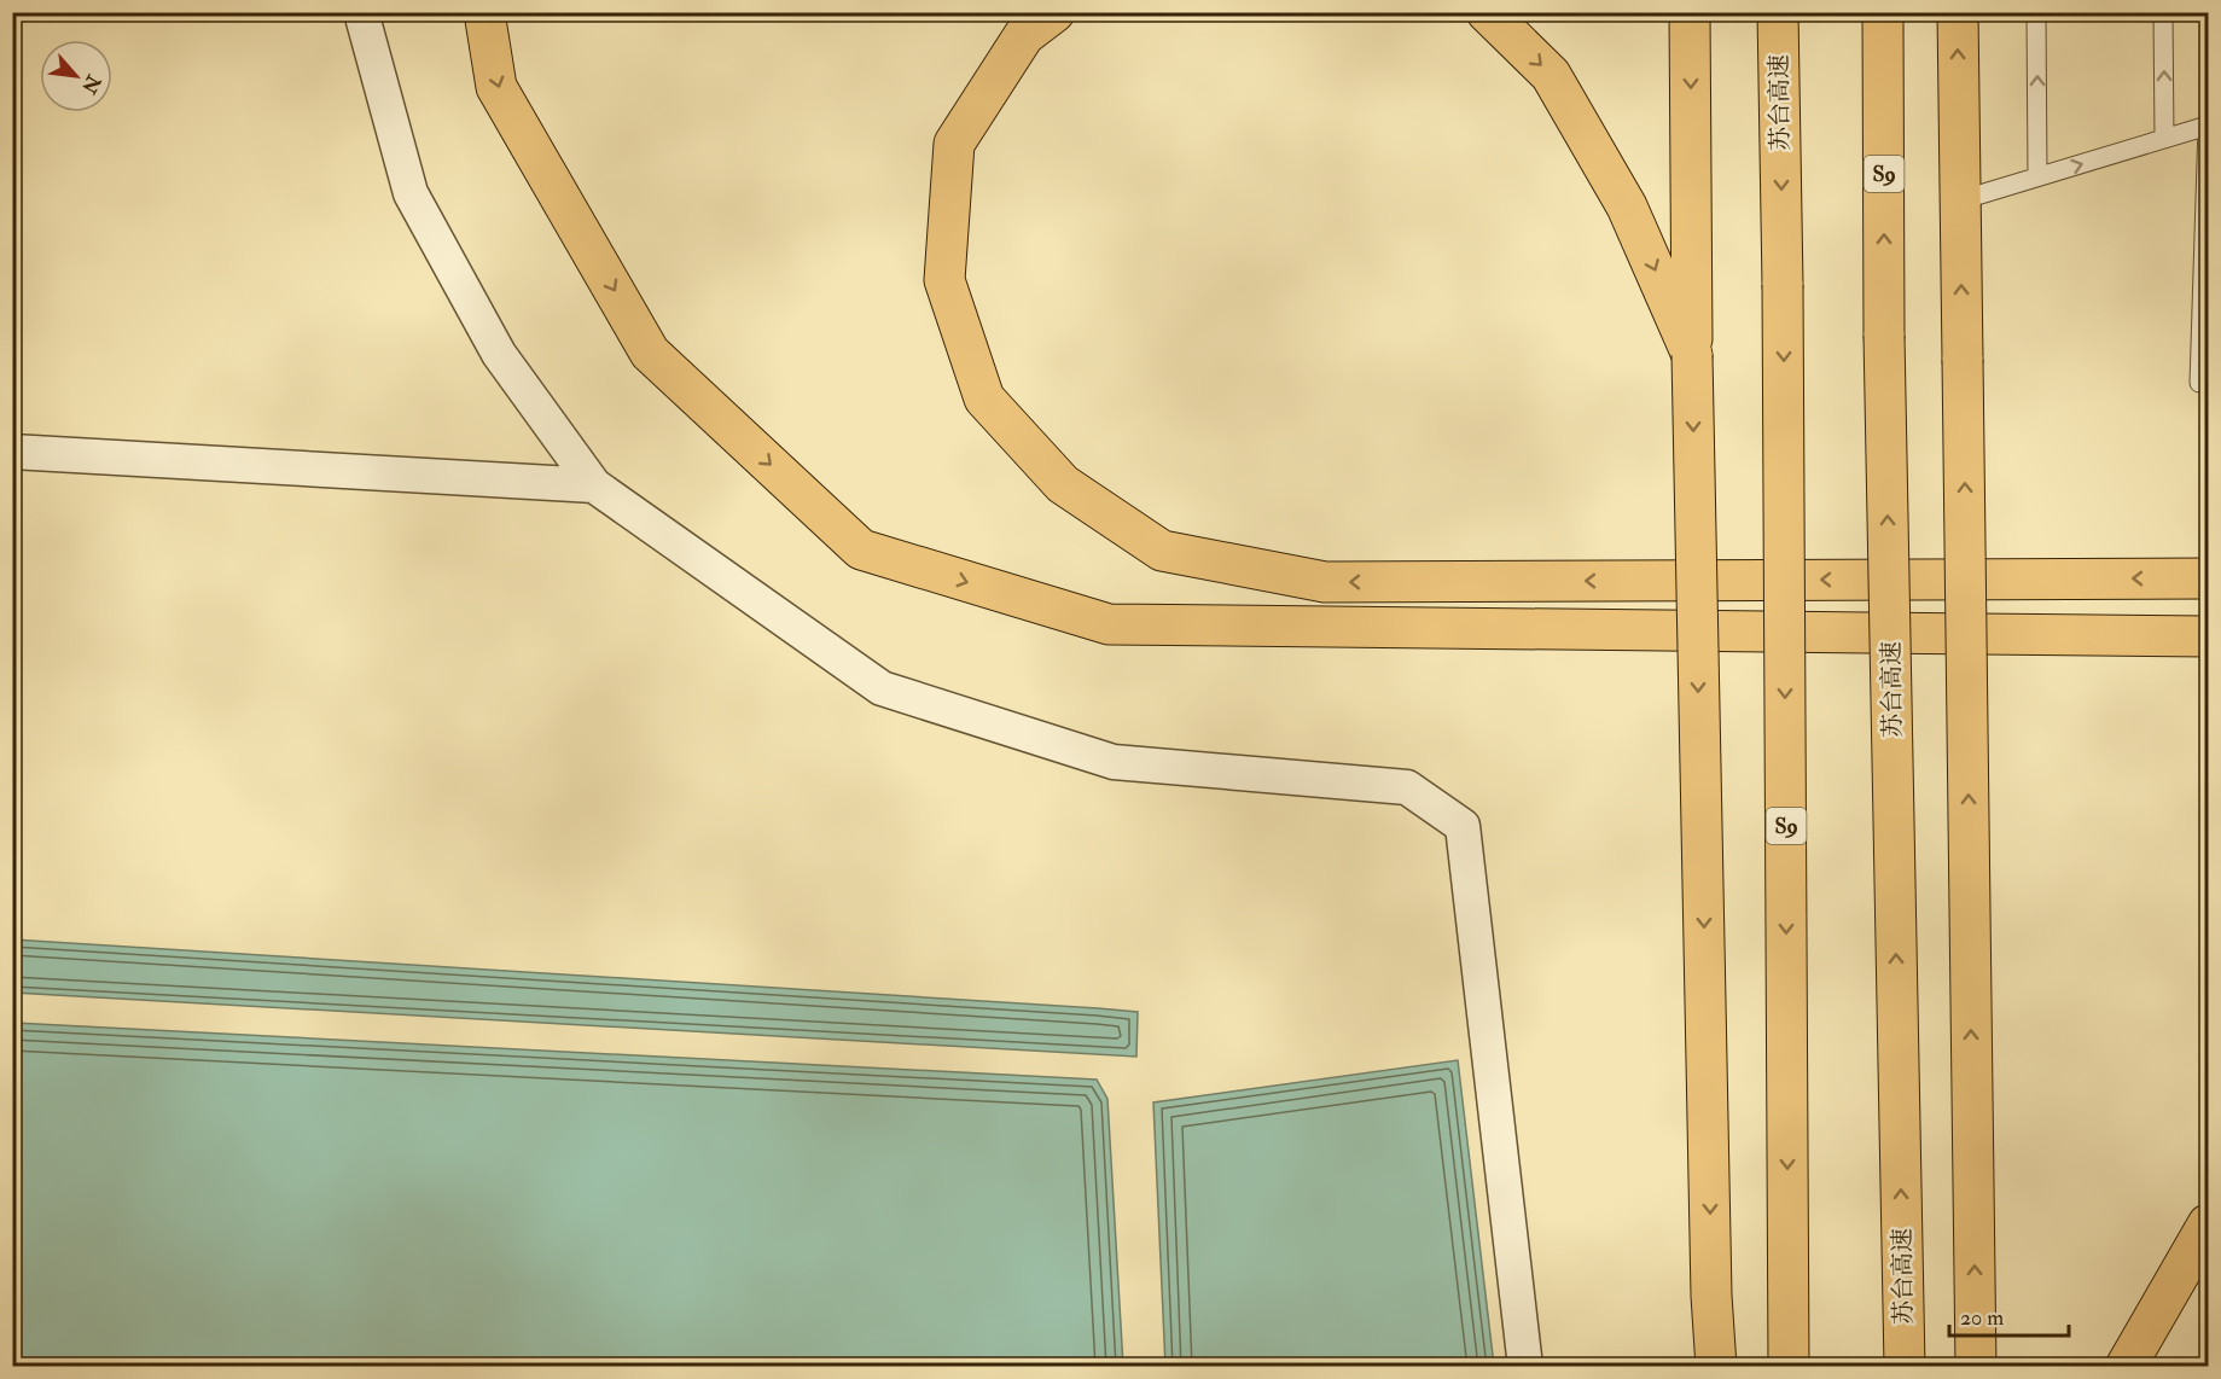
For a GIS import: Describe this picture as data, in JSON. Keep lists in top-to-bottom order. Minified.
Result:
{"streets":{"highway":["苏台高速","S9"]},"scale_bar":"20 m","north":"bottom right"}
